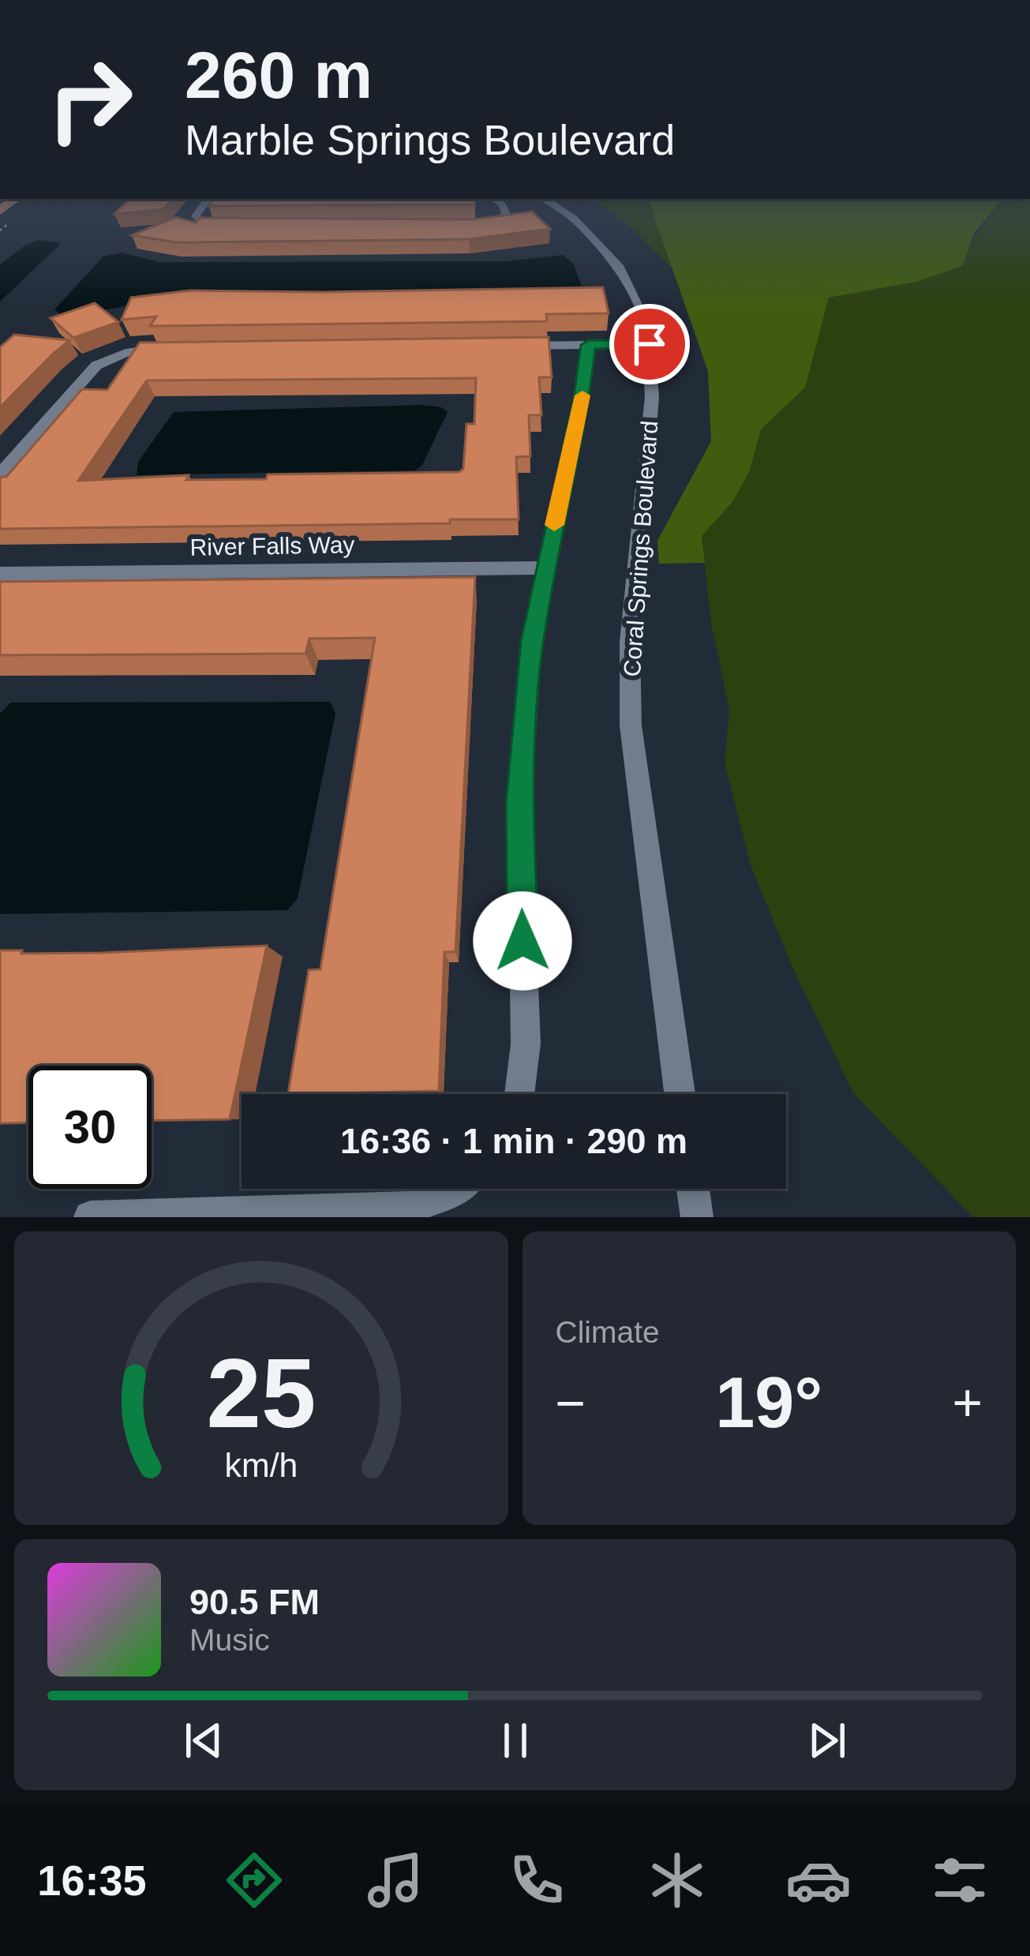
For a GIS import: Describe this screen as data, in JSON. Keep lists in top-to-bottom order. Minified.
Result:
{"streets":{"street":["River Falls Way","Coral Springs Boulevard"]},"page":{"turn":["260 m","Marble Springs Boulevard"],"limit":"30","trip":"16:36 · 1 min · 290 m","tile":"Climate","heat":["−","19°","+"],"song":["90.5 FM","Music"],"tabs":"16:35","gauge":["25","km/h"]}}
